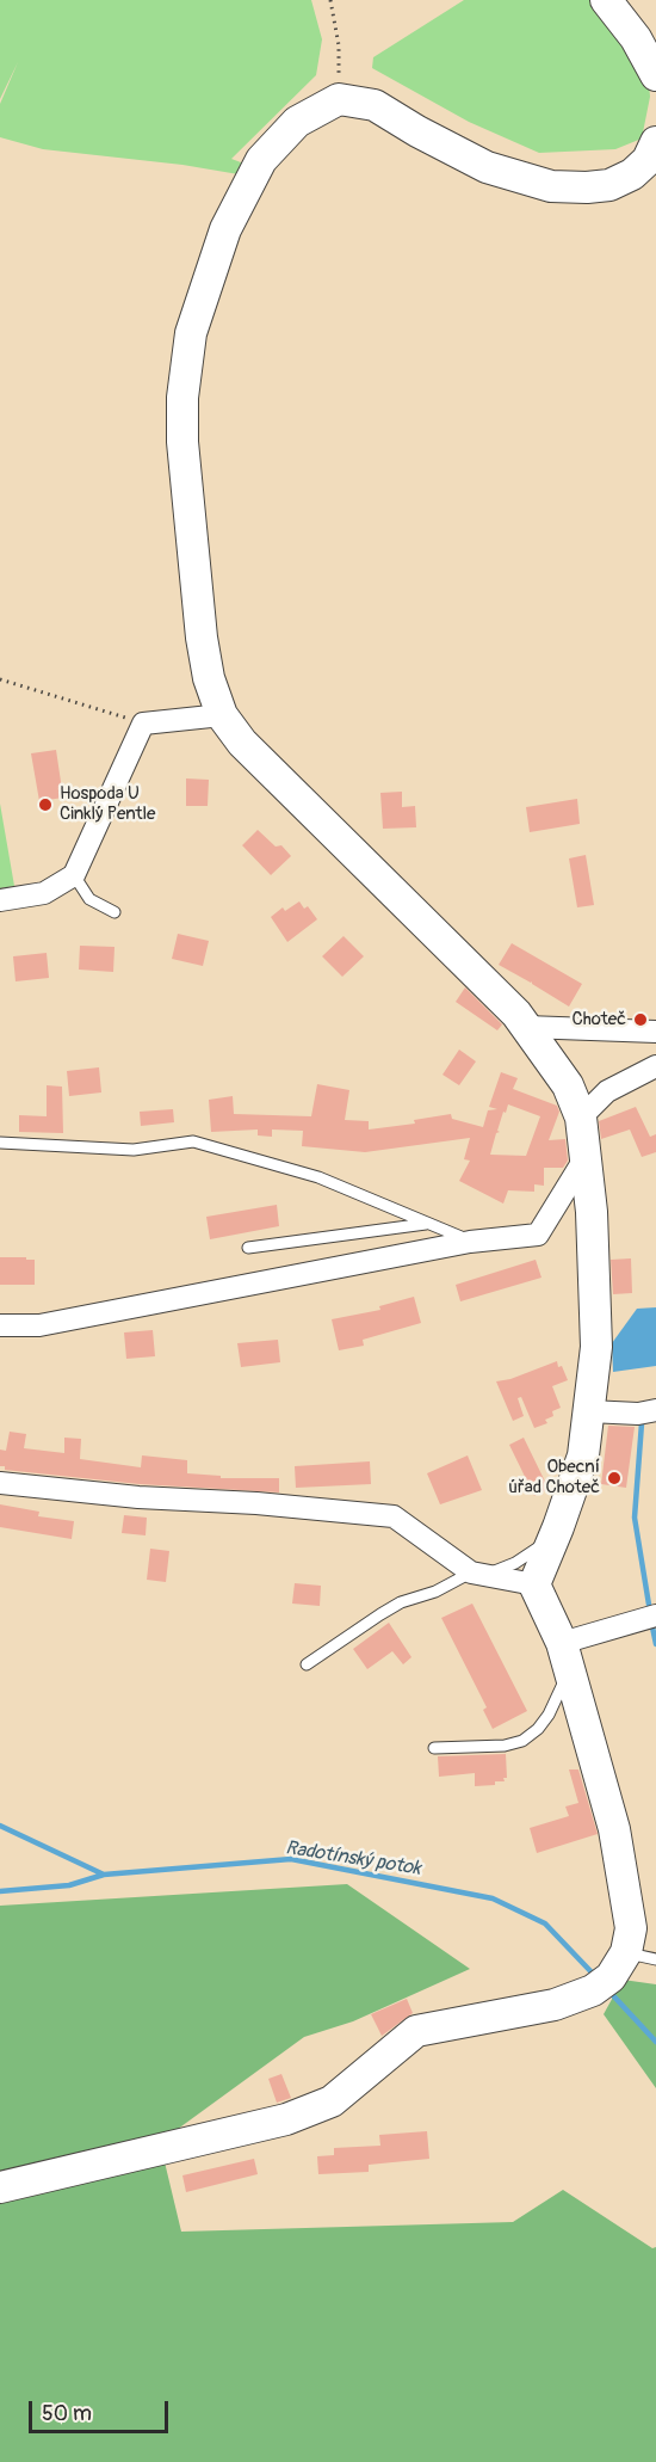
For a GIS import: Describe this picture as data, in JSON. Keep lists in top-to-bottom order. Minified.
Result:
{"water":["Radotínský potok"],"places":["Hospoda U Cinklý Pentle","Choteč","Obecní úřad Choteč"],"scale_bar":"50 m"}
